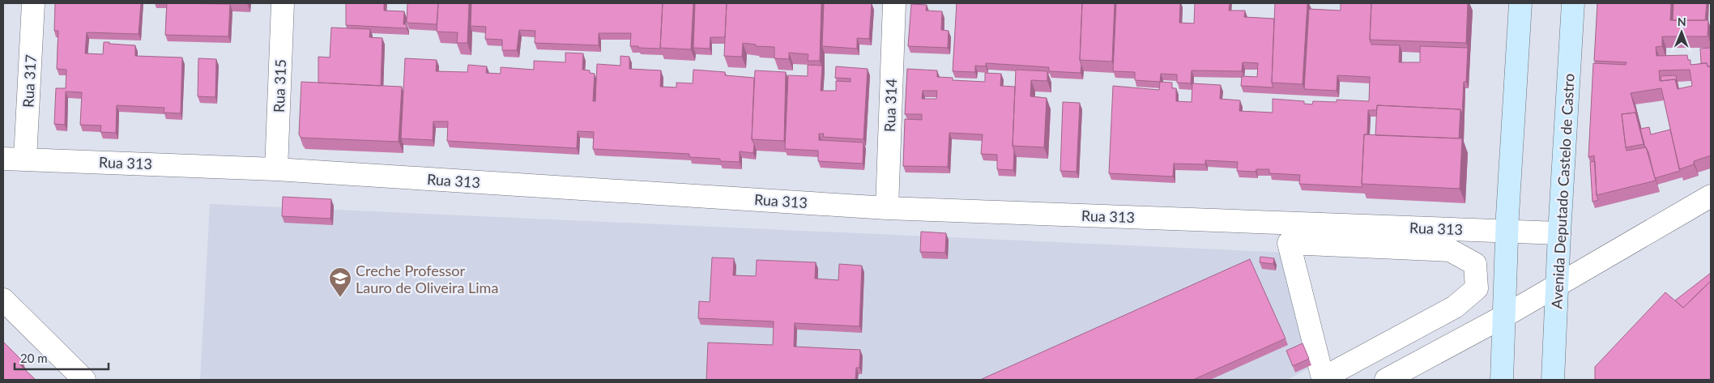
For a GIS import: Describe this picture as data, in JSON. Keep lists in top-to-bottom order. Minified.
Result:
{"streets":{"main road":["Avenida Deputado Castelo de Castro"],"street":["Rua 317","Rua 315","Rua 314","Rua 313"]},"crossings":[["Rua 317","Rua 313"],["Rua 315","Rua 313"],["Rua 314","Rua 313"],["Rua 313","Avenida Deputado Castelo de Castro"]],"places":{"school or university":["Creche Professor Lauro de Oliveira Lima"]},"scale_bar":"20 m","north":"top"}
